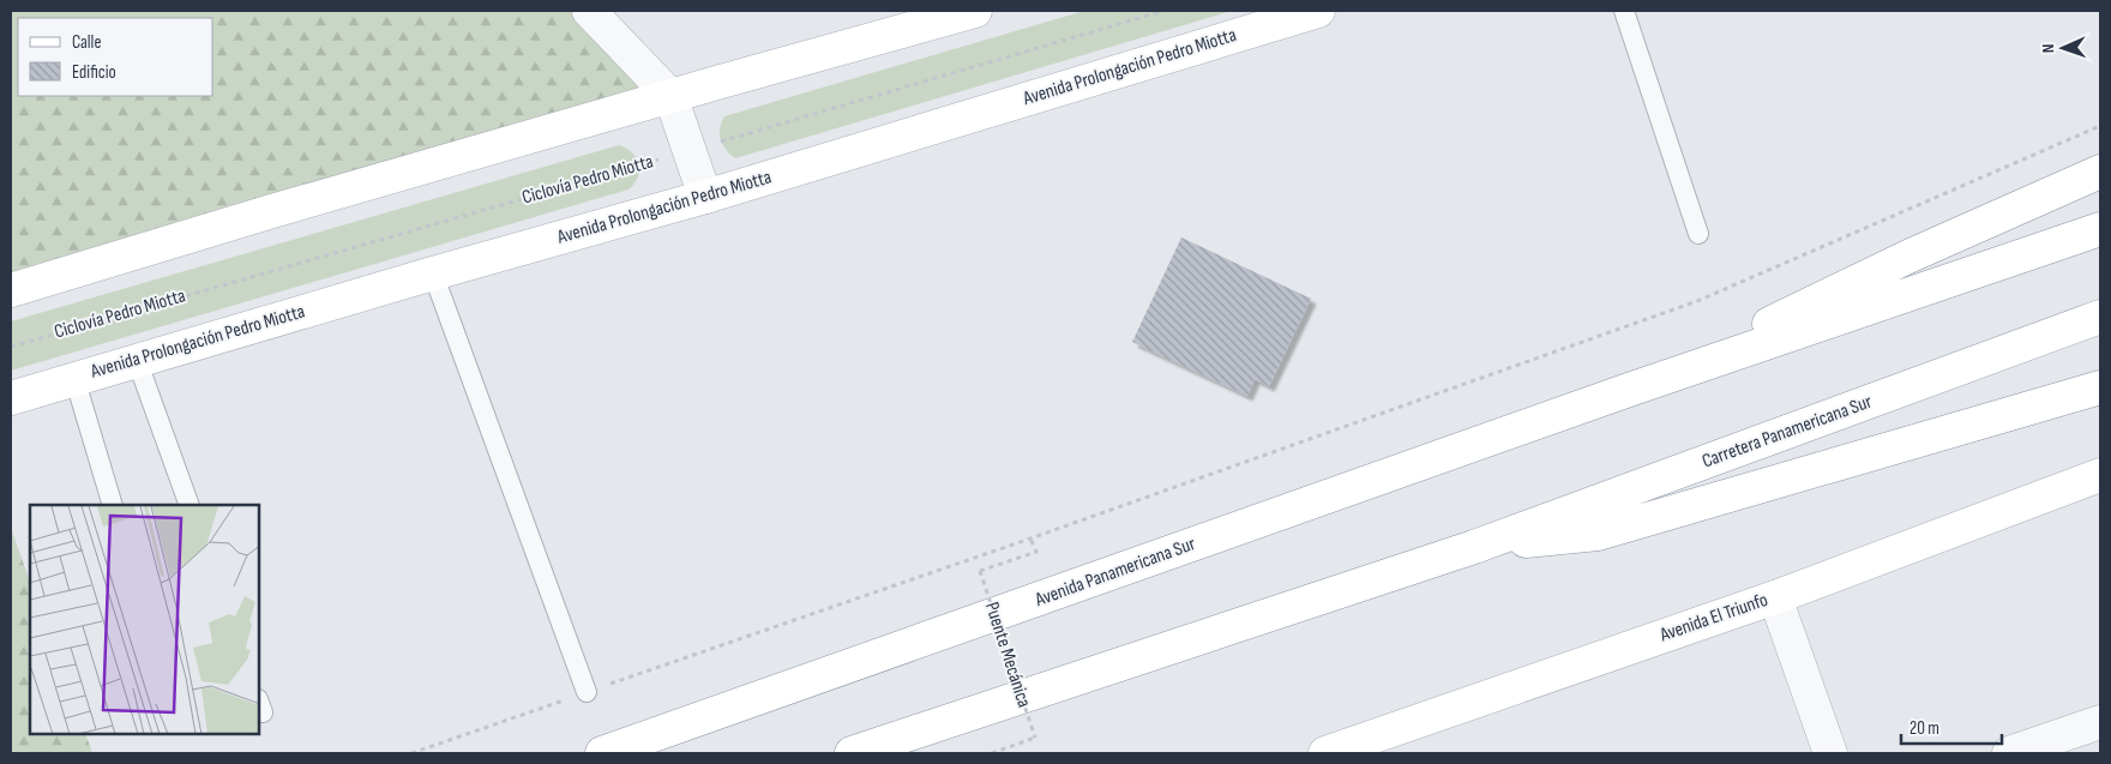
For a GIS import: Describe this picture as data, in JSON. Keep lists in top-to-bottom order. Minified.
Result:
{"streets":{"main road":["Avenida Prolongación Pedro Miotta","Carretera Panamericana Sur","Avenida Panamericana Sur","Avenida El Triunfo"],"path":["Ciclovía Pedro Miotta","Puente Mecánica"]},"legend":["Calle","Edificio"],"scale_bar":"20 m","north":"left"}
